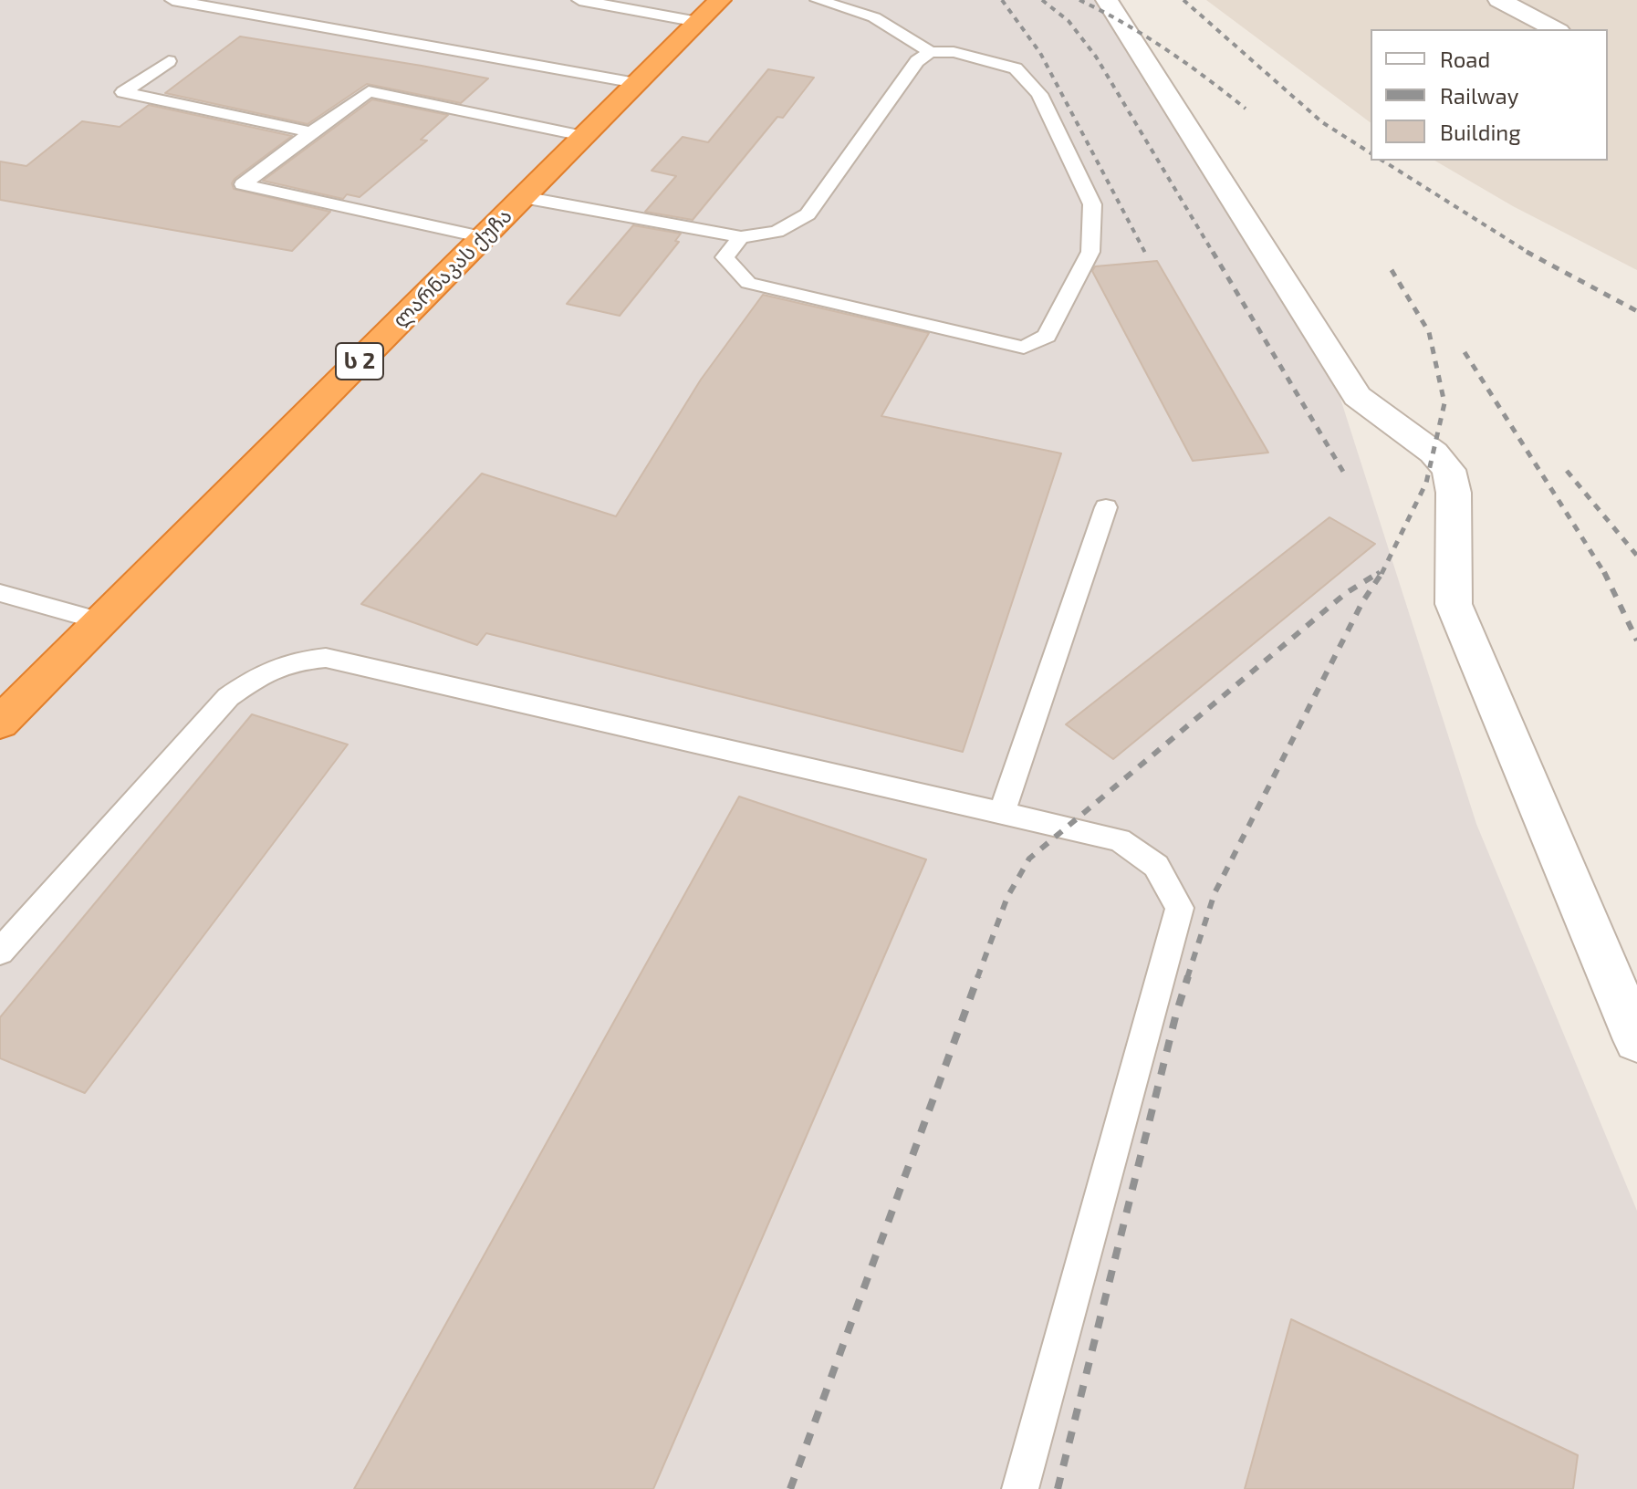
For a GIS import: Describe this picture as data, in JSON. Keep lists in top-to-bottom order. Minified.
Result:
{"streets":{"highway":["ლარნაკას ქუჩა","ს 2"]},"legend":["Road","Railway","Building"]}
